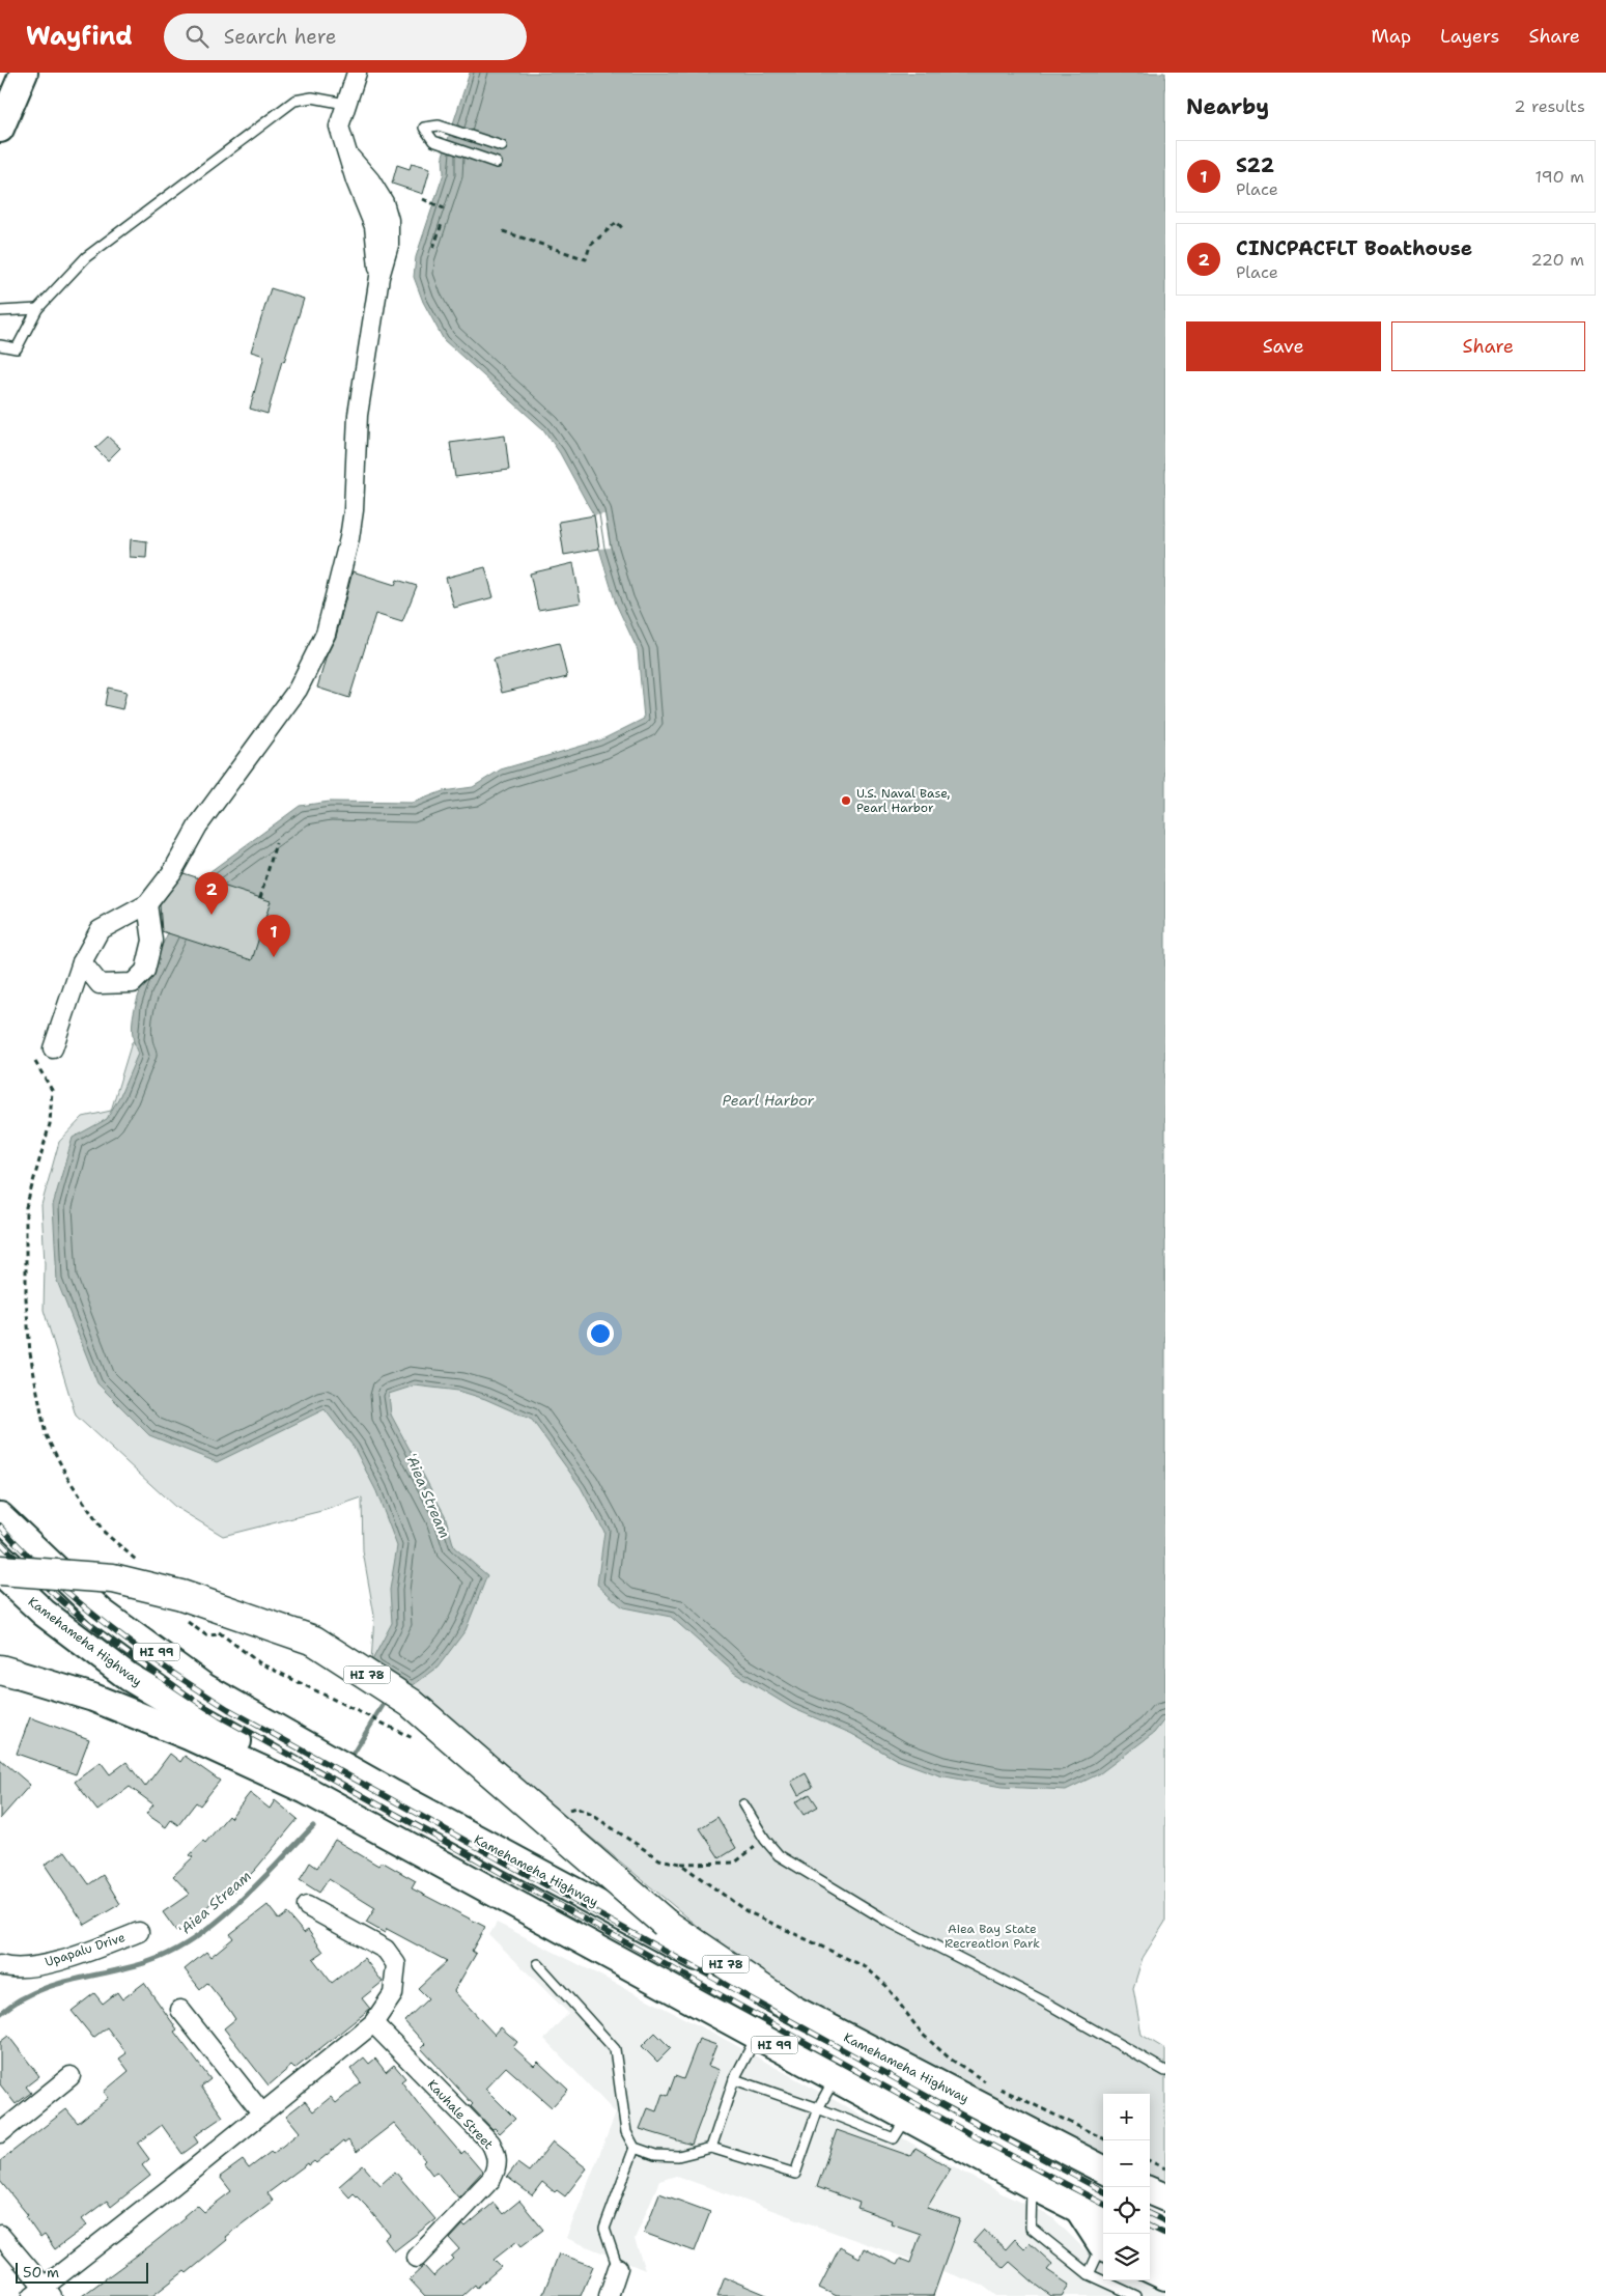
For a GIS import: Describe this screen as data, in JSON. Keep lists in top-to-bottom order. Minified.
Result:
{"streets":{"highway":["HI 78"],"main road":["Kamehameha Highway","HI 99"],"street":["Upapalu Drive","Kauhale Street"]},"crossings":[["Kamehameha Highway","HI 78"]],"water":["Pearl Harbor","ʻAiea Stream"],"parks":["Aiea Bay State Recreation Park"],"places":["U.S. Naval Base, Pearl Harbor"],"scale_bar":"50 m","page":{"header":"Wayfind","search":"Search here","nav":["Map","Layers","Share"],"heading":["Nearby","2 results"],"list":[{"mark":"1","name":"S22","note":"Place","value":"190 m"},{"mark":"2","name":"CINCPACFLT Boathouse","note":"Place","value":"220 m"}],"buttons":["Save","Share"],"pins":["2","1"],"map_buttons":["+","−"],"scale":"50 m"}}
